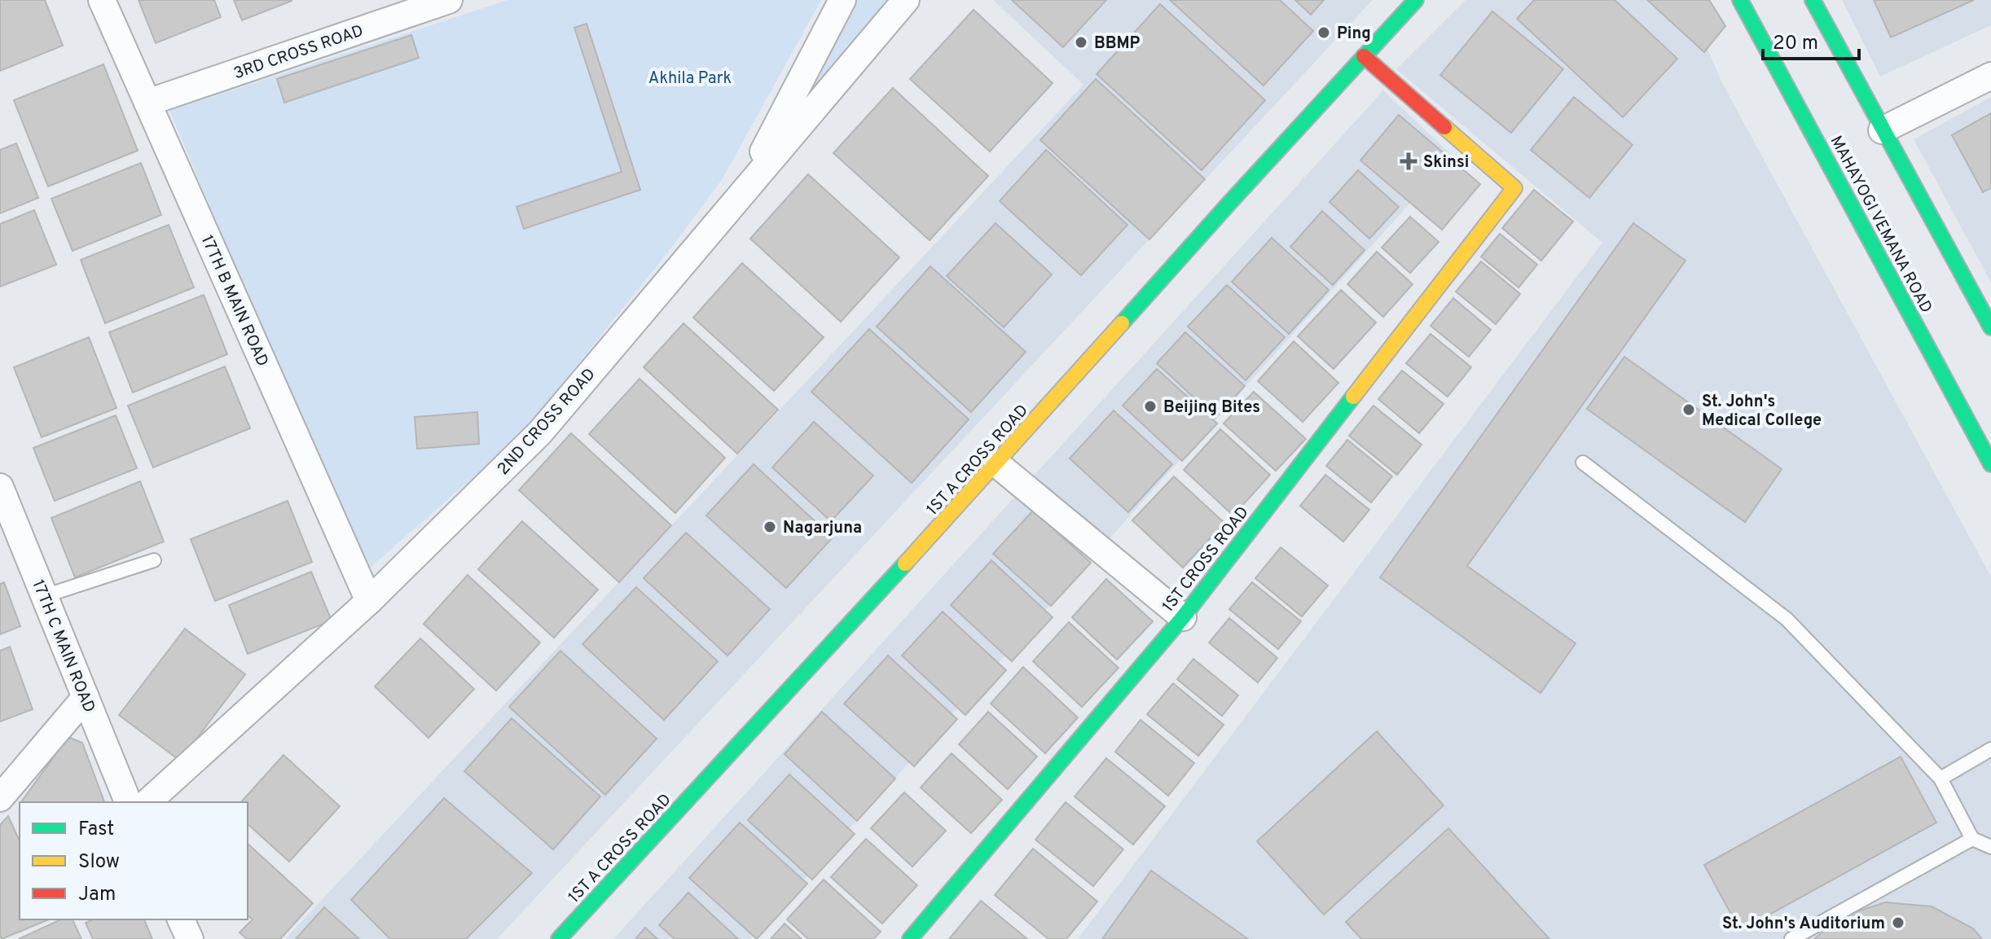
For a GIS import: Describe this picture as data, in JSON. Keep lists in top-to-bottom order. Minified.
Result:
{"streets":{"street":["3RD CROSS ROAD","MAHAYOGI VEMANA ROAD","17TH B MAIN ROAD","2ND CROSS ROAD","1ST A CROSS ROAD","1ST CROSS ROAD","17TH C MAIN ROAD"]},"crossings":[["3RD CROSS ROAD","17TH B MAIN ROAD"],["17TH B MAIN ROAD","2ND CROSS ROAD"],["1ST A CROSS ROAD","1ST CROSS ROAD"]],"parks":["Akhila Park"],"places":{"other":["Ping","BBMP","Beijing Bites","St. John's Medical College","Nagarjuna","St. John's Auditorium"],"health":["Skinsi"]},"legend":["Fast","Slow","Jam"],"scale_bar":"20 m"}
